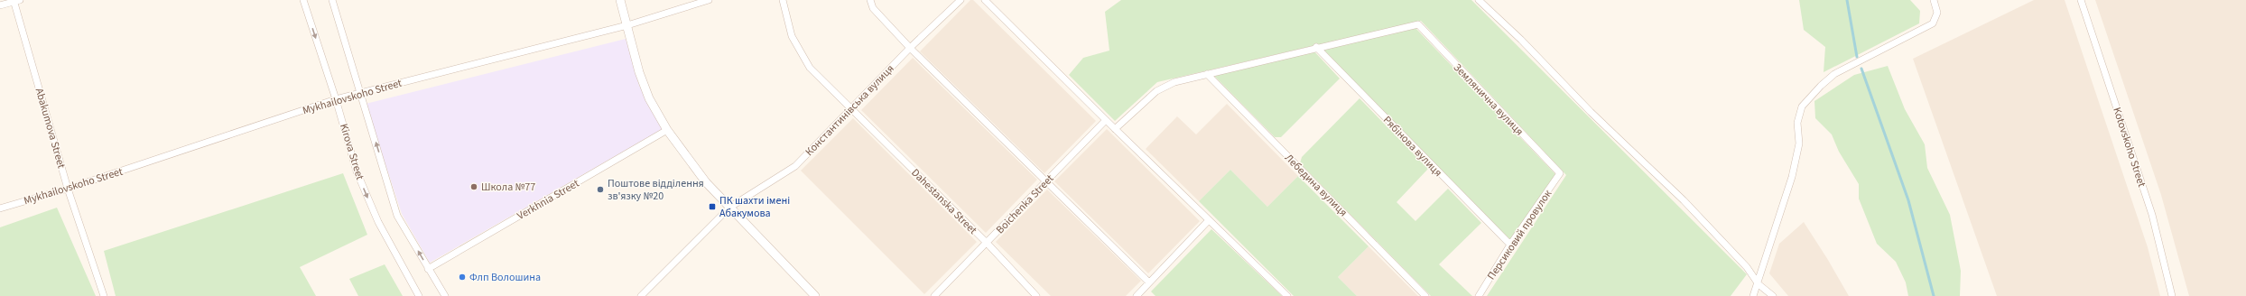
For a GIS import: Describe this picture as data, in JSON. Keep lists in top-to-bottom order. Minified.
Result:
{"streets":{"street":["Mykhailovskoho Street","Землянична вулиця","Константинівська вулиця","Abakumova Street","Рябінова вулиця","Kotovskoho Street","Kirova Street","Лебедина вулиця","Verkhnia Street","Dahestanska Street","Boichenka Street","Персиковий провулок"]},"crossings":[["Mykhailovskoho Street","Abakumova Street"],["Mykhailovskoho Street","Kirova Street"],["Землянична вулиця","Рябінова вулиця"],["Землянична вулиця","Персиковий провулок"],["Константинівська вулиця","Dahestanska Street"],["Рябінова вулиця","Персиковий провулок"],["Dahestanska Street","Boichenka Street"]],"places":{"other":["Школа №77","Поштове відділення зв'язку №20","Флп Волошина"],"transit":["ПК шахти імені Абакумова"]}}
